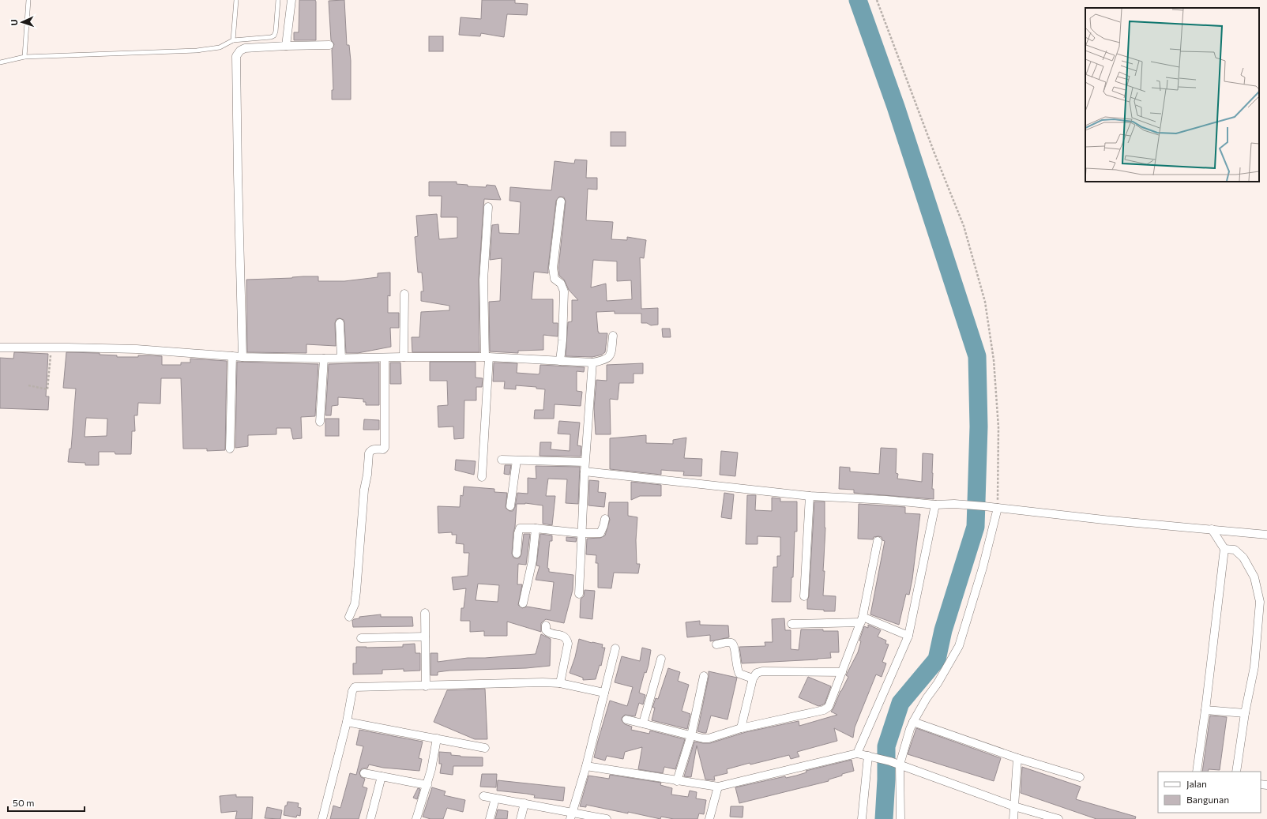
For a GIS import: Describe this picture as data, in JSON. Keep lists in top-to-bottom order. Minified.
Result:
{"legend":["Jalan","Bangunan"],"scale_bar":"50 m","north":"left"}
